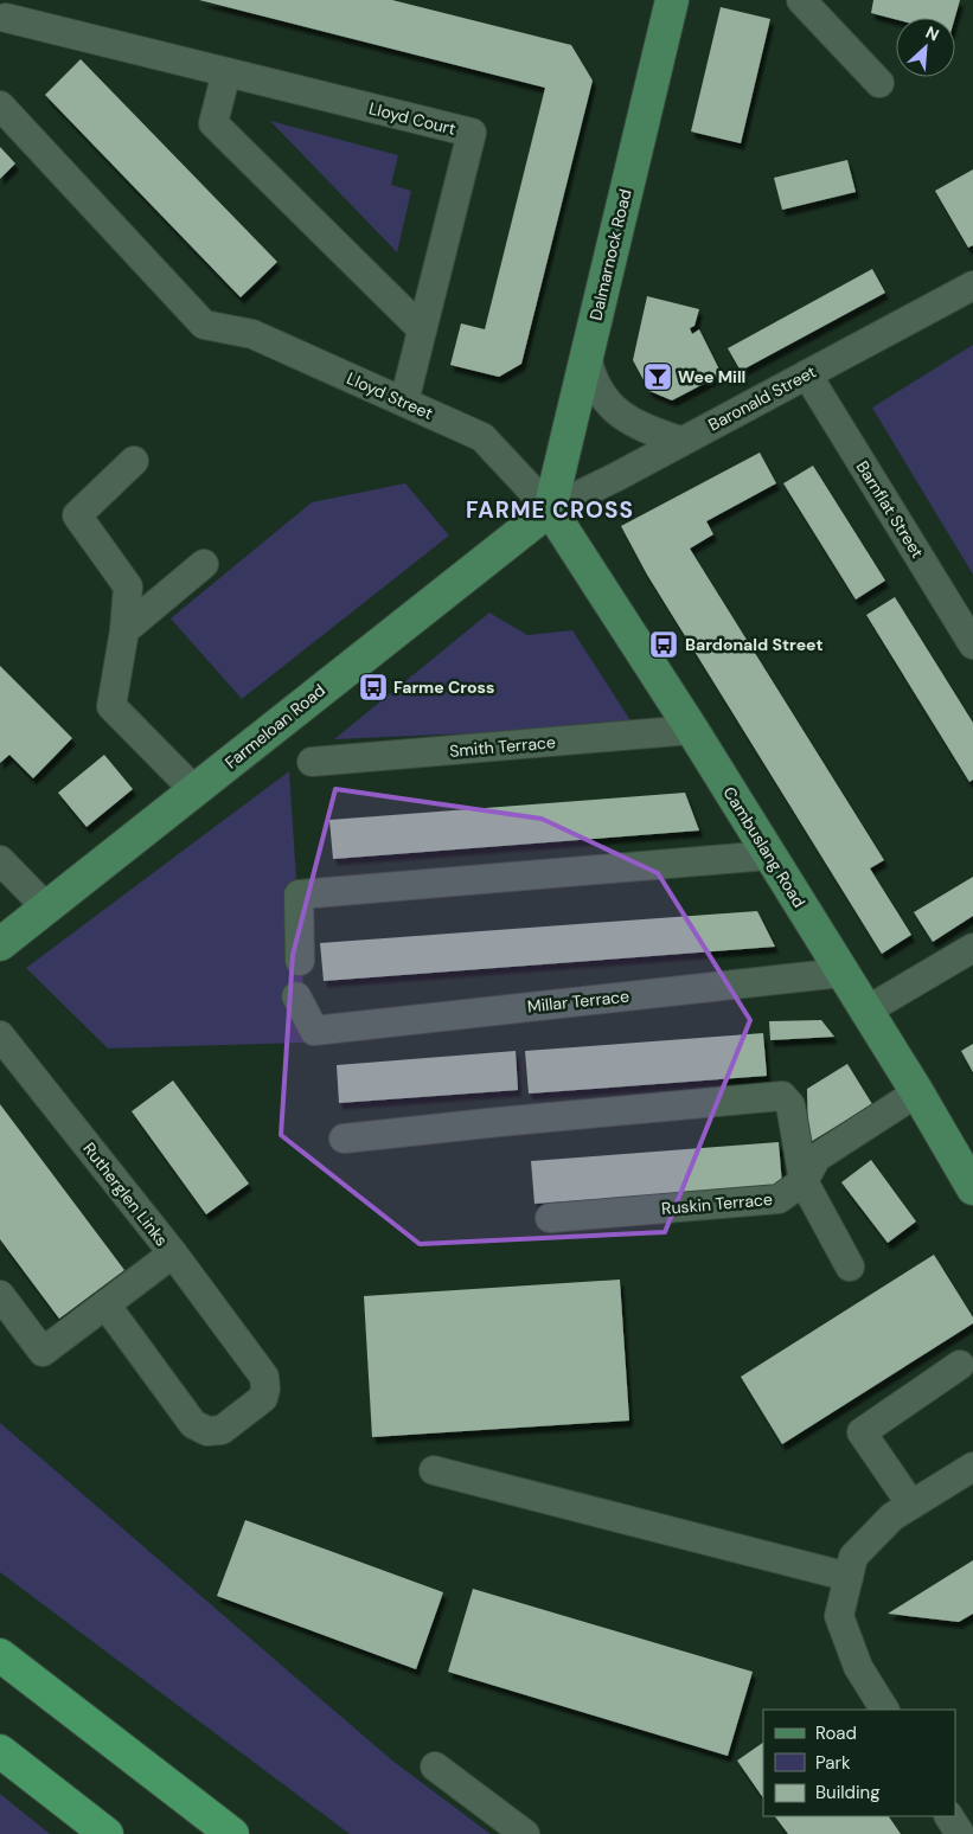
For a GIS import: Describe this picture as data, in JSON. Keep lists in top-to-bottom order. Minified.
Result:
{"streets":{"main road":["Dalmarnock Road","Farmeloan Road","Cambuslang Road"],"street":["Lloyd Court","Lloyd Street","Baronald Street","Barnflat Street","Smith Terrace","Millar Terrace","Rutherglen Links","Ruskin Terrace"]},"crossings":[["Lloyd Court","Lloyd Street"],["Dalmarnock Road","Lloyd Street"],["Dalmarnock Road","Baronald Street"],["Dalmarnock Road","Farmeloan Road"],["Dalmarnock Road","Cambuslang Road"],["Lloyd Street","Baronald Street"],["Lloyd Street","Farmeloan Road"],["Lloyd Street","Cambuslang Road"],["Baronald Street","Barnflat Street"],["Baronald Street","Farmeloan Road"],["Baronald Street","Cambuslang Road"],["Farmeloan Road","Cambuslang Road"],["Smith Terrace","Cambuslang Road"],["Cambuslang Road","Millar Terrace"],["Cambuslang Road","Ruskin Terrace"]],"districts":["FARME CROSS"],"places":{"bar":["Wee Mill"],"bus stop":["Bardonald Street","Farme Cross"]},"legend":["Road","Park","Building"],"north":"top right"}
